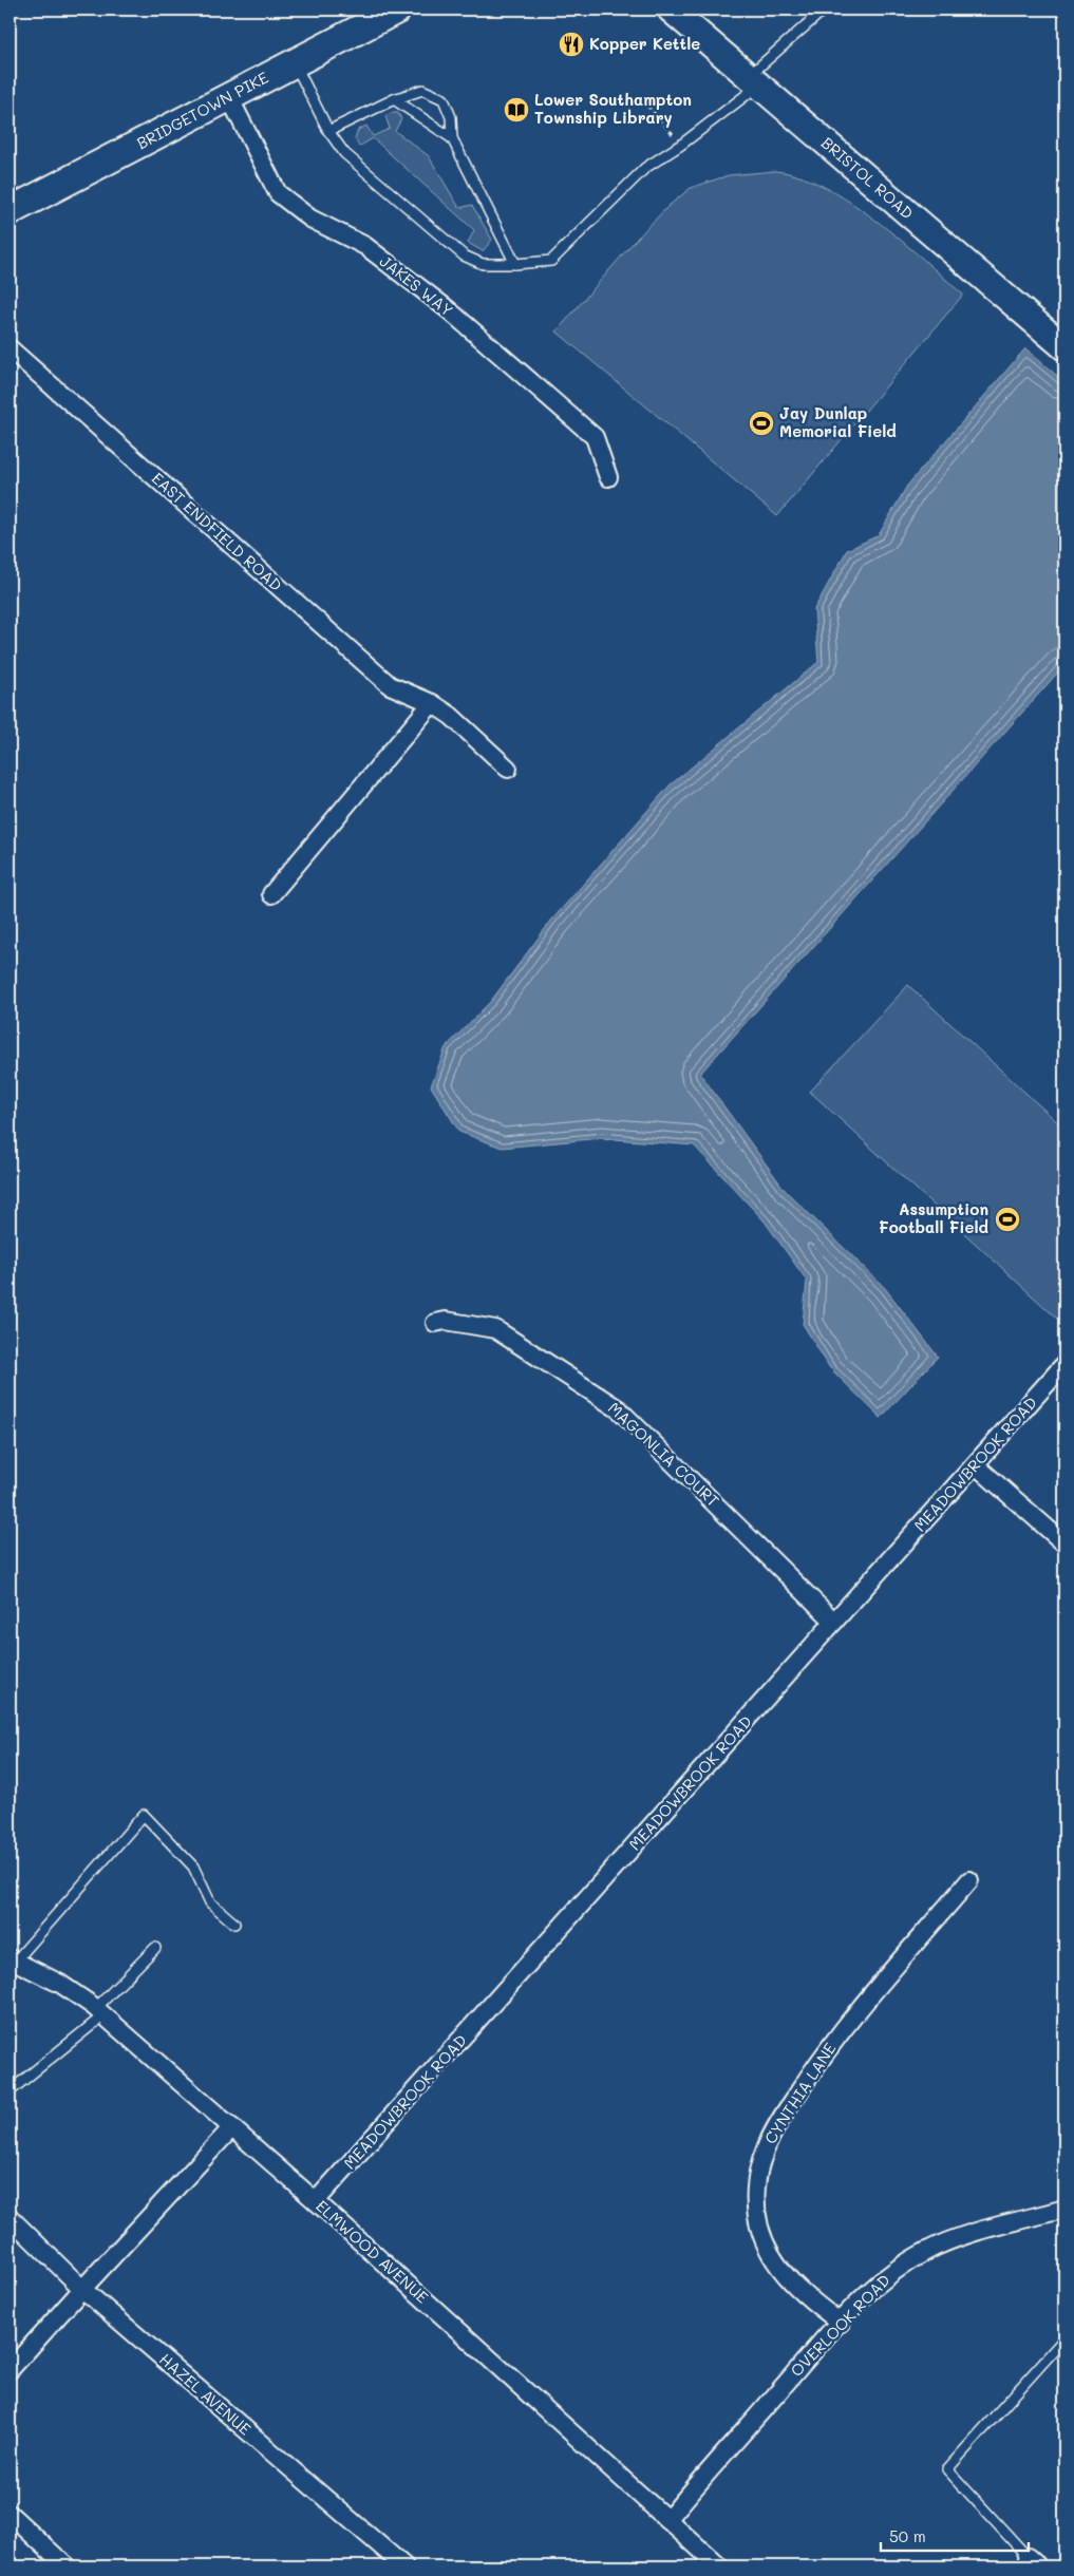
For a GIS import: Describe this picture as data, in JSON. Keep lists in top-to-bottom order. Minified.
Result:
{"streets":{"main road":["BRIDGETOWN PIKE","BRISTOL ROAD"],"street":["JAKES WAY","EAST ENDFIELD ROAD","MAGONLIA COURT","MEADOWBROOK ROAD","CYNTHIA LANE","ELMWOOD AVENUE","OVERLOOK ROAD","HAZEL AVENUE"]},"crossings":[["BRIDGETOWN PIKE","JAKES WAY"],["MAGONLIA COURT","MEADOWBROOK ROAD"],["MEADOWBROOK ROAD","ELMWOOD AVENUE"],["CYNTHIA LANE","OVERLOOK ROAD"],["ELMWOOD AVENUE","OVERLOOK ROAD"]],"places":{"restaurant":["Kopper Kettle"],"library":["Lower Southampton Township Library"],"sports":["Jay Dunlap Memorial Field","Assumption Football Field"]},"scale_bar":"50 m"}
